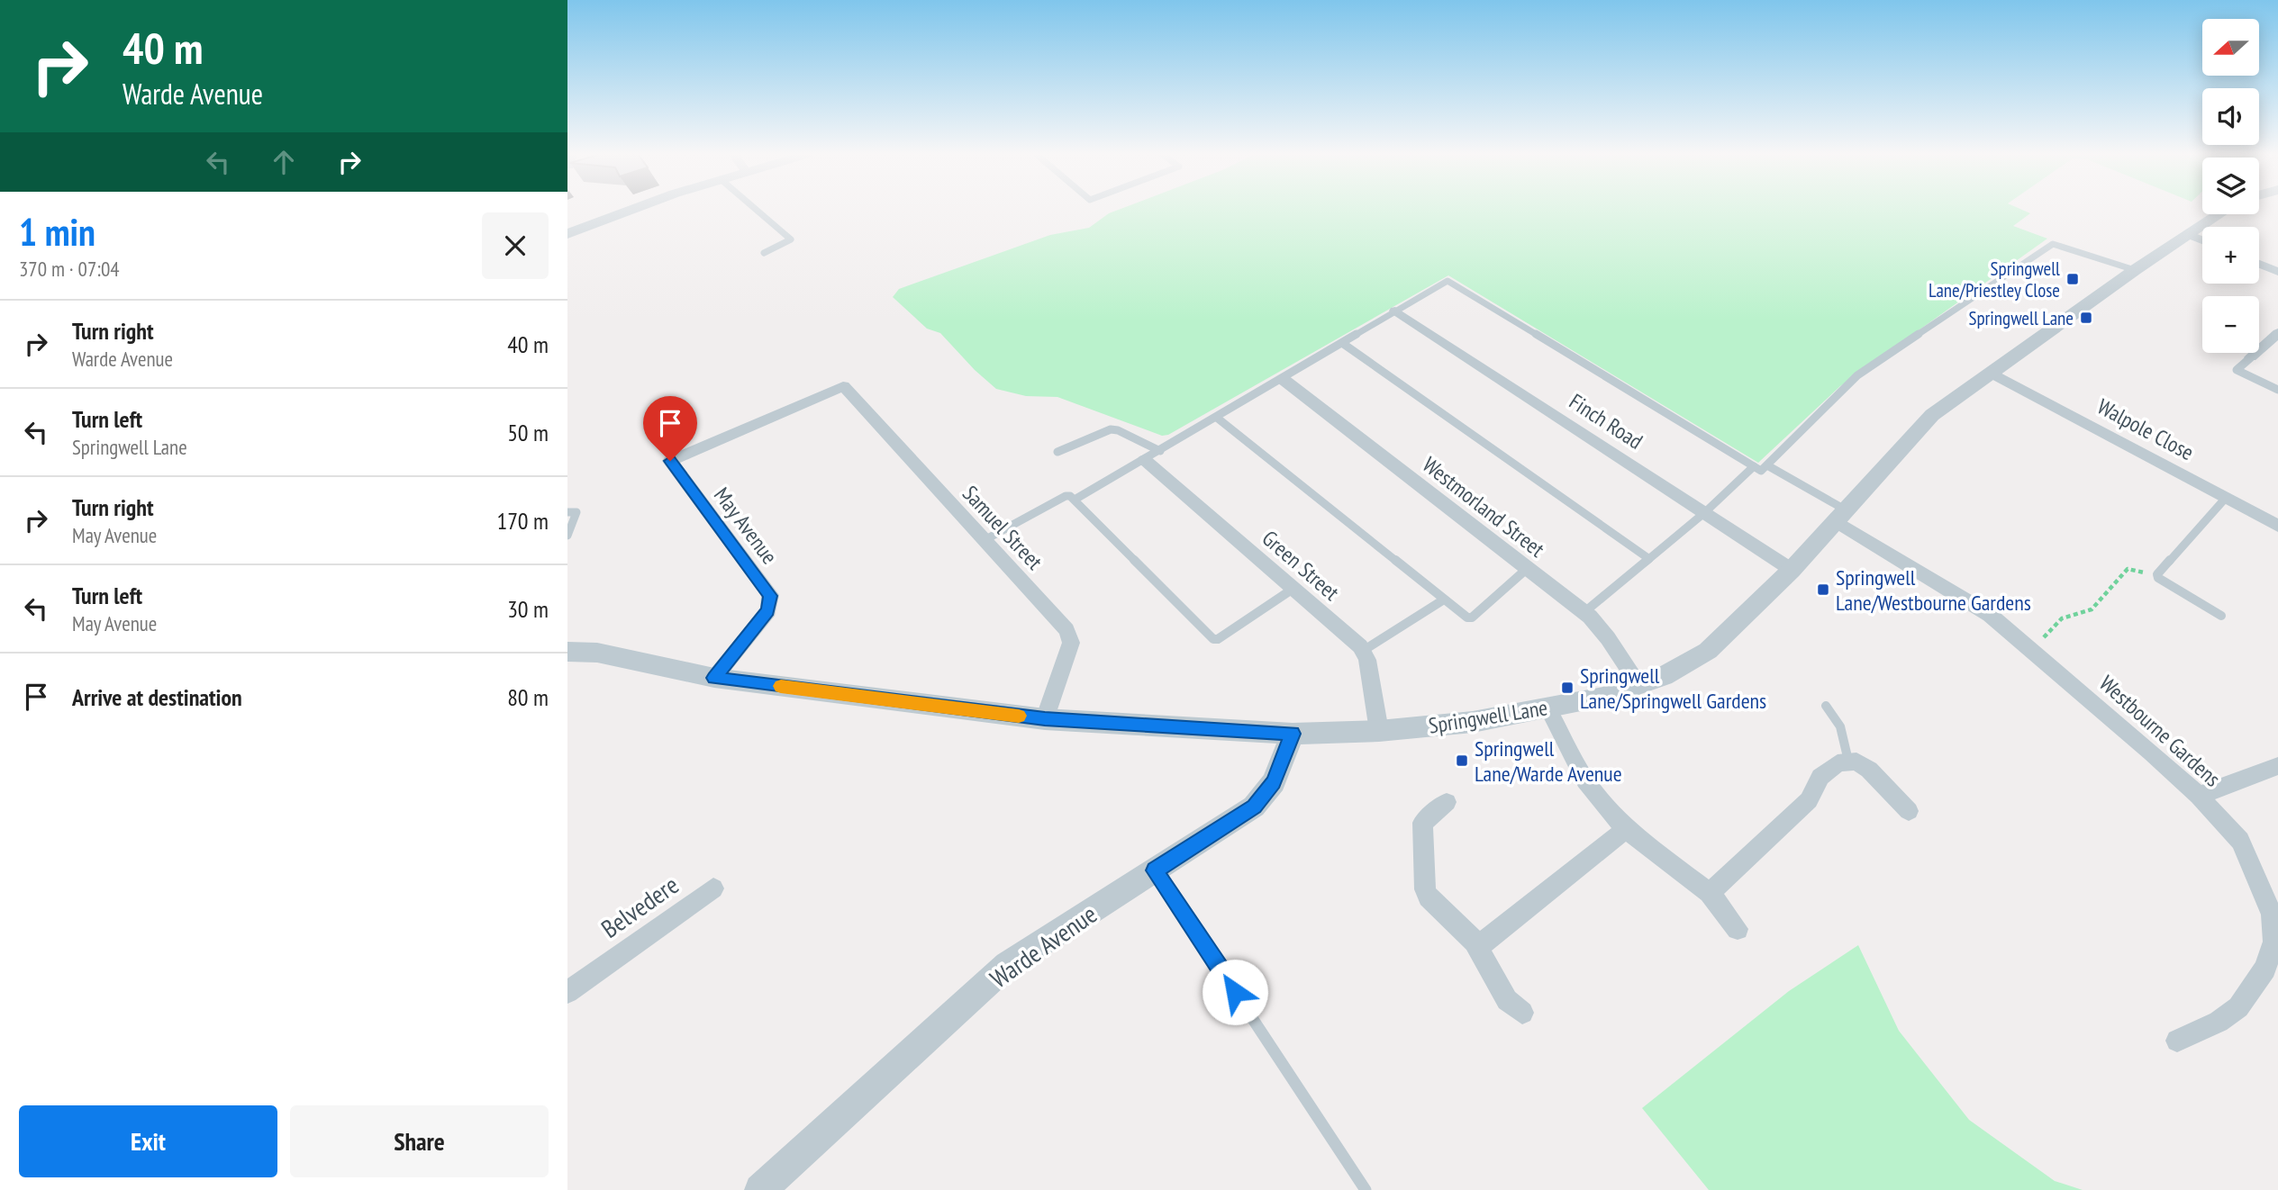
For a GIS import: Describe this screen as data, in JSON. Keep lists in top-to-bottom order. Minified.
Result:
{"streets":{"street":["Finch Road","Walpole Close","Westmorland Street","May Avenue","Samuel Street","Green Street","Springwell Lane","Westbourne Gardens","Belvedere","Warde Avenue"]},"crossings":[["Finch Road","Springwell Lane"],["Walpole Close","Springwell Lane"],["Westmorland Street","Springwell Lane"],["May Avenue","Samuel Street"],["May Avenue","Springwell Lane"],["Samuel Street","Springwell Lane"],["Springwell Lane","Westbourne Gardens"],["Springwell Lane","Warde Avenue"]],"places":{"transit":["Springwell Lane/Priestley Close","Springwell Lane","Springwell Lane/Westbourne Gardens","Springwell Lane/Springwell Gardens","Springwell Lane/Warde Avenue"]},"north":"left","page":{"turn":["40 m","Warde Avenue"],"map_buttons":["+","−"],"heading":["1 min","370 m · 07:04"],"list":[{"name":"Turn right","note":"Warde Avenue","value":"40 m"},{"name":"Turn left","note":"Springwell Lane","value":"50 m"},{"name":"Turn right","note":"May Avenue","value":"170 m"},{"name":"Turn left","note":"May Avenue","value":"30 m"},{"name":"Arrive at destination","value":"80 m"}],"buttons":["Exit","Share"]}}
